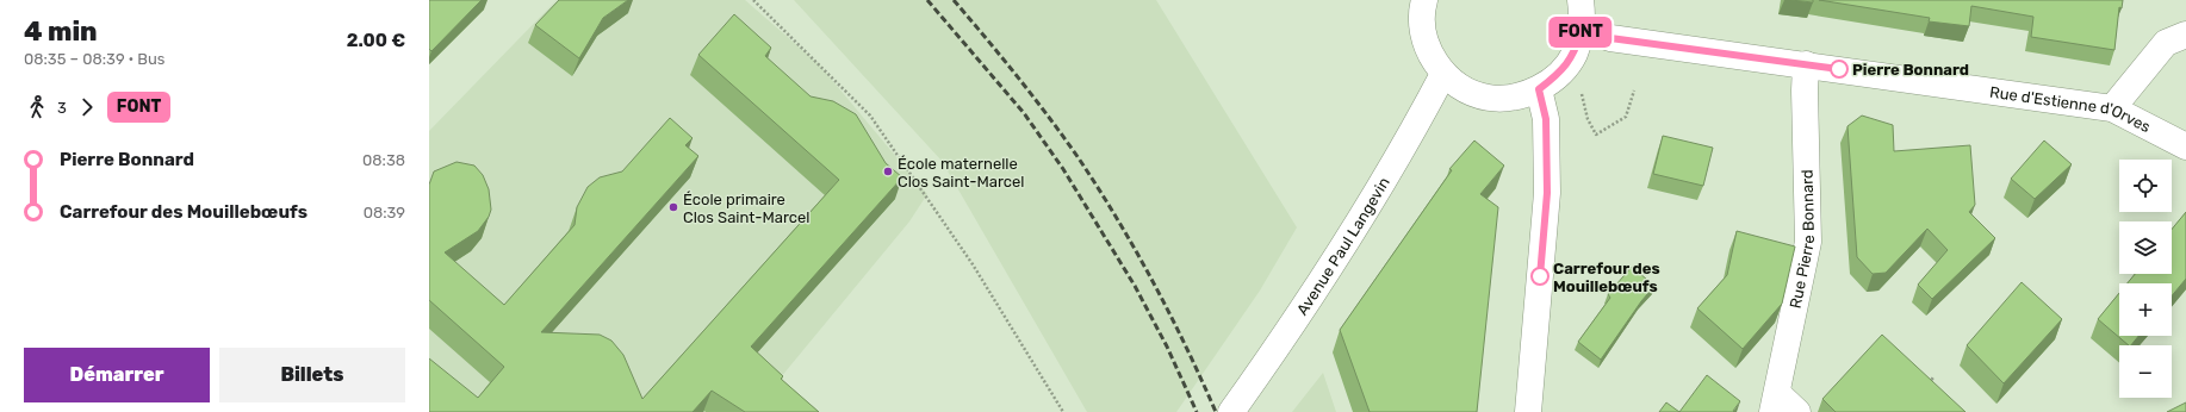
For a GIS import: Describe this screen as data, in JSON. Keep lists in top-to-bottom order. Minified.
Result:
{"streets":{"street":["Rue d'Estienne d'Orves","Rue Pierre Bonnard","Avenue Paul Langevin"]},"crossings":[["Rue d'Estienne d'Orves","Rue Pierre Bonnard"]],"places":["Pierre Bonnard","École maternelle Clos Saint-Marcel","École primaire Clos Saint-Marcel","Carrefour des Mouillebœufs"],"lines":["bus line FONT"],"page":{"heading":["4 min","08:35 – 08:39 · Bus","2.00 €"],"on_map":"FONT","legs":["3","FONT"],"list":[{"name":"Pierre Bonnard","value":"08:38"},{"name":"Carrefour des Mouillebœufs","value":"08:39"}],"map_buttons":["+","−"],"buttons":["Démarrer","Billets"]}}
